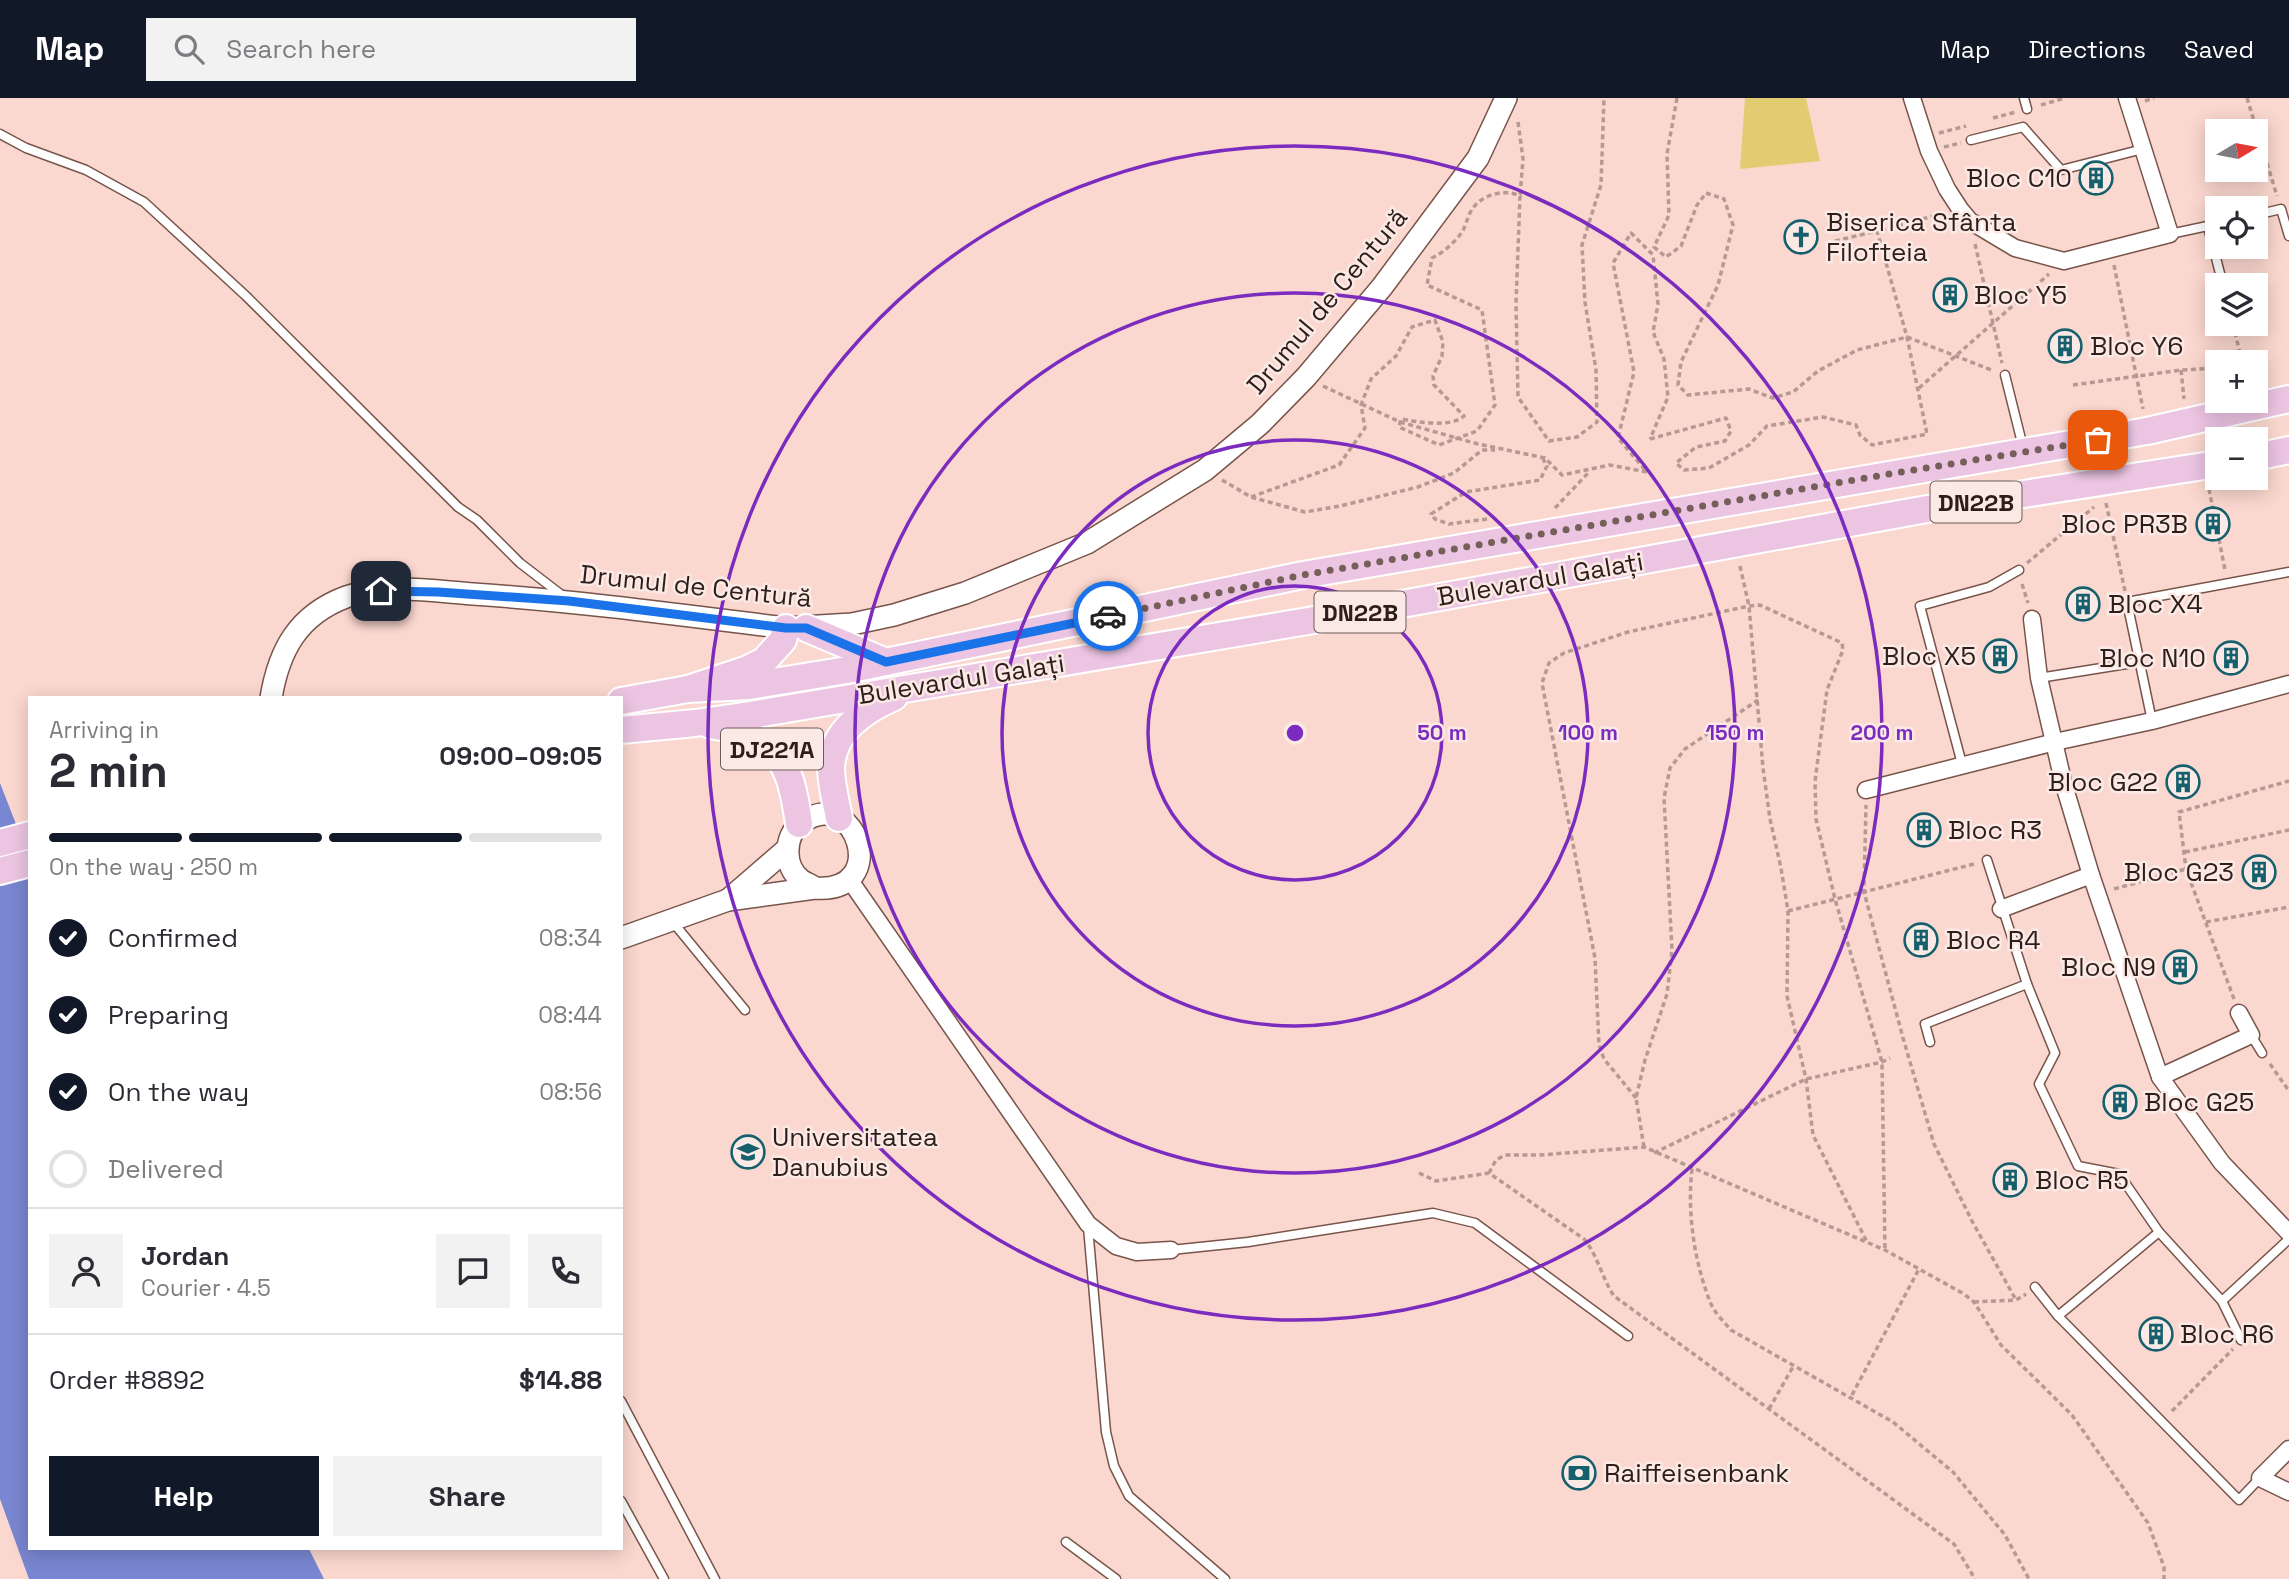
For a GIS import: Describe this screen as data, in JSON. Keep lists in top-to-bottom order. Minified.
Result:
{"streets":{"main road":["DN22B","Bulevardul Galați","DJ221A"],"street":["Drumul de Centură"]},"crossings":[["DN22B","Bulevardul Galați"],["DN22B","DJ221A"],["Bulevardul Galați","DJ221A"]],"places":{"building":["Bloc C10","Bloc Y5","Bloc Y6","Bloc PR3B","Bloc X4","Bloc X5","Bloc N10","Bloc G22","Bloc R3","Bloc G23","Bloc R4","Bloc N9","Bloc G25","Bloc R5","Bloc R6"],"church":["Biserica Sfânta Filofteia"],"school or university":["Universitatea Danubius"],"bank":["Raiffeisenbank"]},"north":"right","page":{"header":"Map","search":"Search here","nav":["Map","Directions","Saved"],"map_buttons":["+","−"],"heading":["2 min","Arriving in","09:00–09:05"],"panel":["Jordan","Courier · 4.5","Order #8892","$14.88"],"bar":"On the way · 250 m","list":[["Confirmed","08:34"],["Preparing","08:44"],["On the way","08:56"],"Delivered"],"buttons":["Help","Share"]},"rings":["50 m","100 m","150 m","200 m"]}
